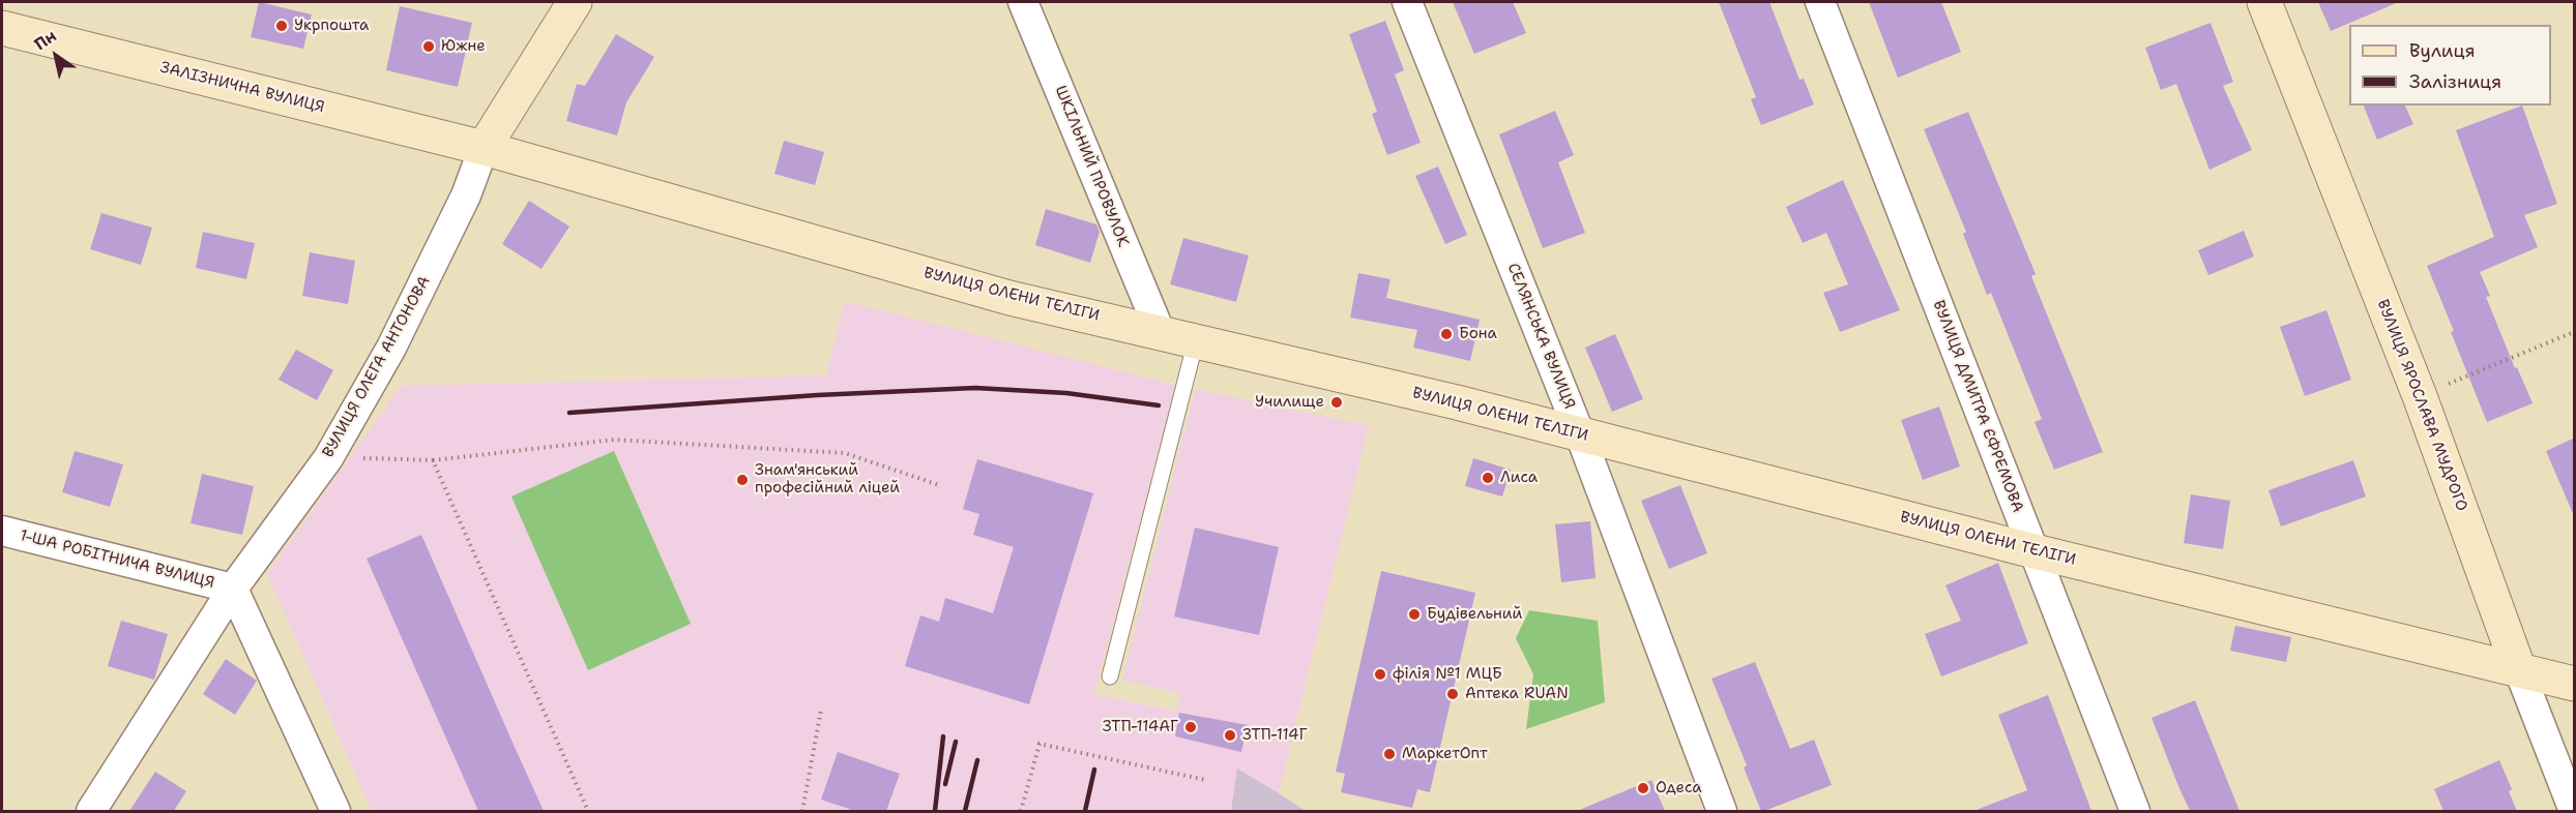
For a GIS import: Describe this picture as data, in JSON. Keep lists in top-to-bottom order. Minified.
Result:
{"streets":{"street":["ЗАЛІЗНИЧНА ВУЛИЦЯ","ШКІЛЬНИЙ ПРОВУЛОК","ВУЛИЦЯ ОЛЕНИ ТЕЛІГИ","СЕЛЯНСЬКА ВУЛИЦЯ","ВУЛИЦЯ ОЛЕГА АНТОНОВА","ВУЛИЦЯ ЯРОСЛАВА МУДРОГО","ВУЛИЦЯ ДМИТРА ЄФРЕМОВА","1-ША РОБІТНИЧА ВУЛИЦЯ"]},"crossings":[["ЗАЛІЗНИЧНА ВУЛИЦЯ","ВУЛИЦЯ ОЛЕНИ ТЕЛІГИ"],["ЗАЛІЗНИЧНА ВУЛИЦЯ","ВУЛИЦЯ ОЛЕГА АНТОНОВА"],["ШКІЛЬНИЙ ПРОВУЛОК","ВУЛИЦЯ ОЛЕНИ ТЕЛІГИ"],["ВУЛИЦЯ ОЛЕНИ ТЕЛІГИ","СЕЛЯНСЬКА ВУЛИЦЯ"],["ВУЛИЦЯ ОЛЕНИ ТЕЛІГИ","ВУЛИЦЯ ОЛЕГА АНТОНОВА"],["ВУЛИЦЯ ОЛЕНИ ТЕЛІГИ","ВУЛИЦЯ ЯРОСЛАВА МУДРОГО"],["ВУЛИЦЯ ОЛЕНИ ТЕЛІГИ","ВУЛИЦЯ ДМИТРА ЄФРЕМОВА"],["ВУЛИЦЯ ОЛЕГА АНТОНОВА","1-ША РОБІТНИЧА ВУЛИЦЯ"]],"places":["Укрпошта","Южне","Бона","Училище","Лиса","Знам'янський професійний ліцей","Будівельний","філія №1 МЦБ","Аптека RUAN","ЗТП-114АГ","ЗТП-114Г","МаркетОпт","Одеса"],"legend":["Вулиця","Залізниця"],"north":"top left"}
